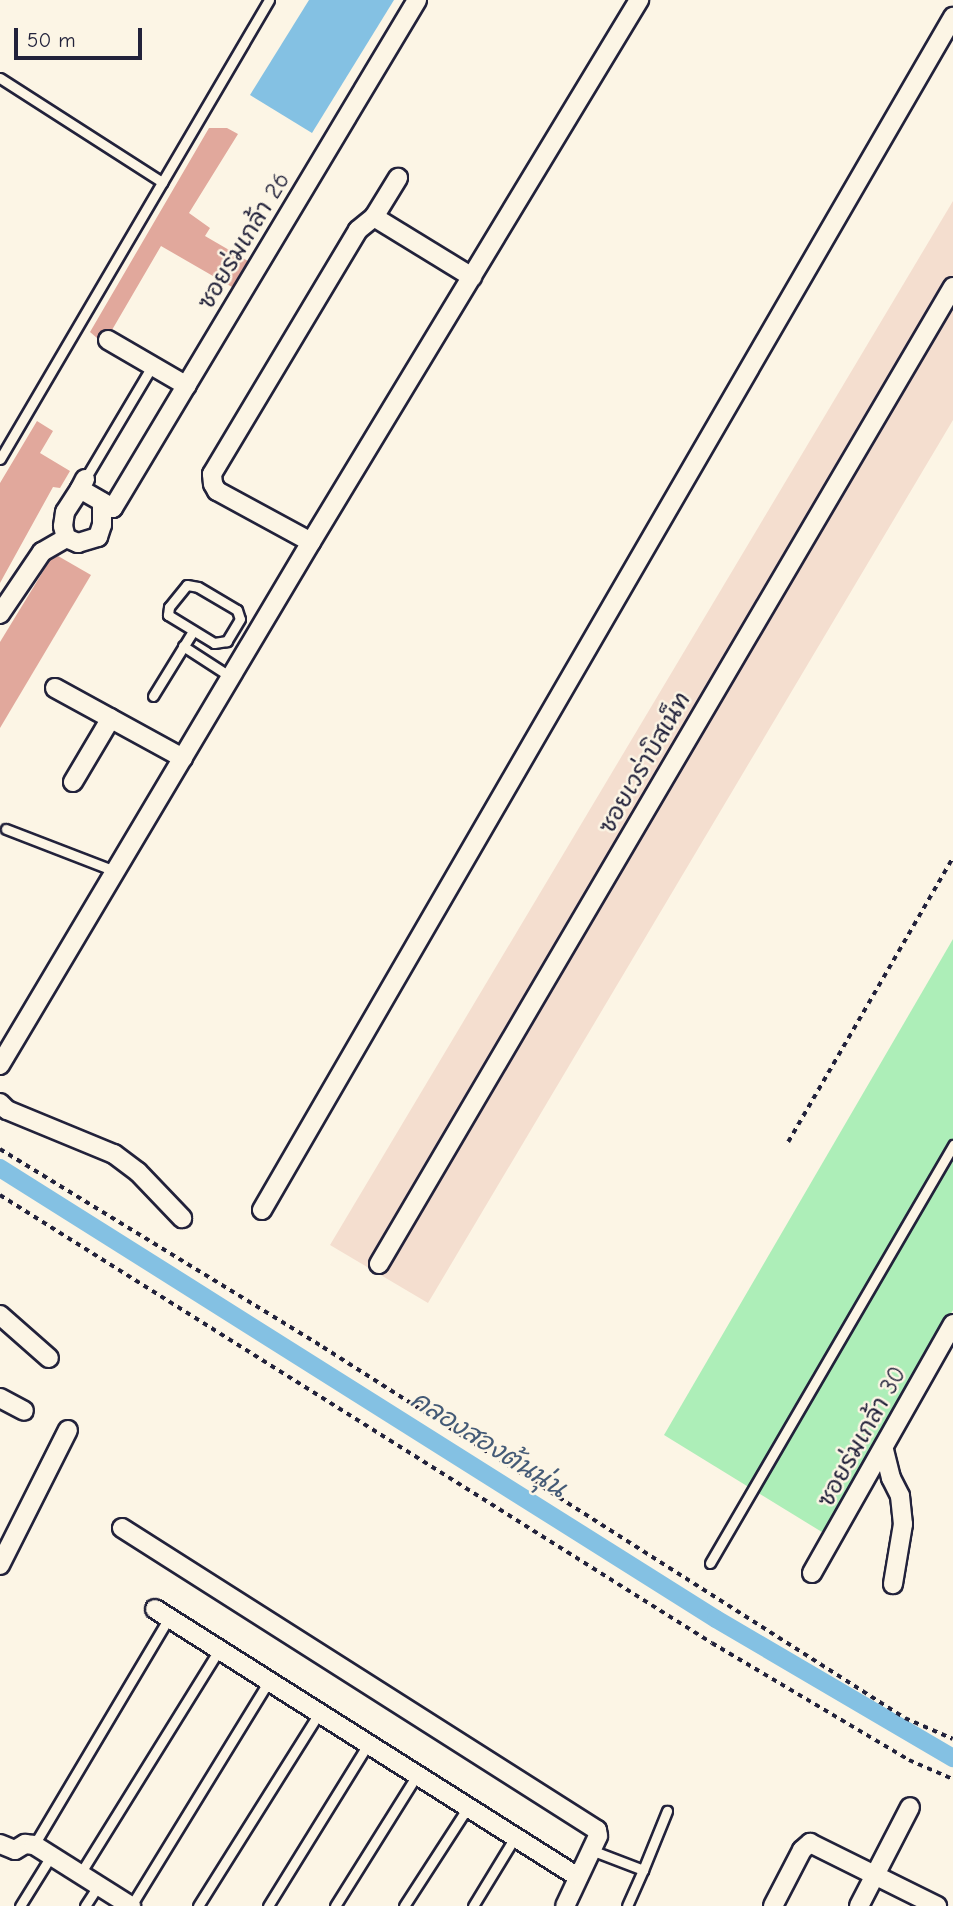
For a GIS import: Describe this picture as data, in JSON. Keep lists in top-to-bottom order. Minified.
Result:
{"streets":{"street":["ซอยร่มเกล้า 26","ซอยเวร่าบิสเน็ท","ซอยร่มเกล้า 30"]},"water":["คลองสองต้นนุ่น"],"scale_bar":"50 m"}
